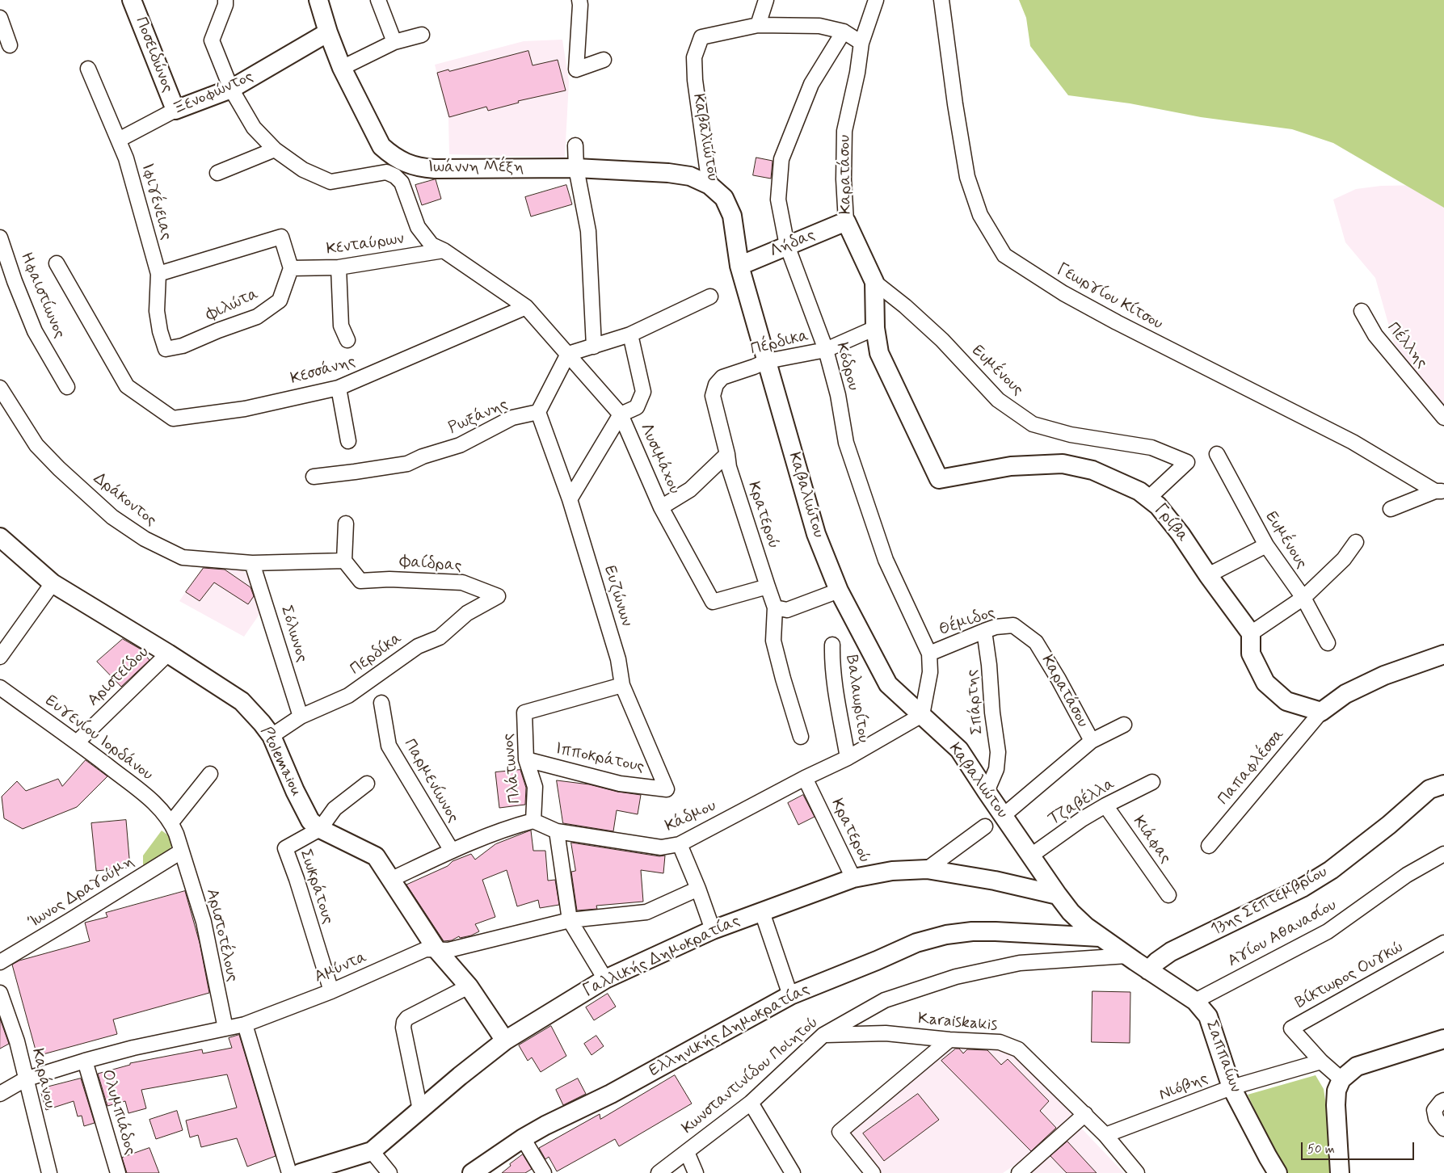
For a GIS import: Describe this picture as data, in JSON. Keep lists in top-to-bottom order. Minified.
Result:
{"streets":{"street":["Ποσειδώνος","Ξενοφώντος","Καβαλιώτου","Ιωάννη Μέξη","Καρατάσου","Ιφιγένειας","Λήδας","Κενταύρων","Ηφαιστίωνος","Γεωργίου Κίτσου","Φιλώτα","Πέρδικα","Πέλλης","Κόδρου","Κεσσάνης","Ευμένους","Ρωξάνης","Λυσιμάχου","Δράκοντος","Κρατερού","Γρίβα","Φαίδρας","Ευζώνων","Θέμιδος","Σόλωνος","Περδίκα","Αριστείδου","Βαλαωρίτου","Σπάρτης","Ευγενίου Ιορδάνου","Ιπποκράτους","Ptolemaiou","Παπαφλέσσα","Πλάτωνος","Παρμενίωνος","Τζαβέλλα","Κάδμου","Κιάφας","Σωκράτους","Ίωνος Δραγούμη","13ης Σεπτεμβρίου","Αγίου Αθανασίου","Αριστοτέλους","Γαλλικής Δημοκρατίας","Αμύντα","Βίκτωρος Ουγκώ","Karaiskakis","Ελληνικής Δημοκρατίας","Σαππαίων","Κωνσταντινίδου Ποιητού","Καράνου","Νιόβης","Ολυμπιάδος"]},"crossings":[["Ποσειδώνος","Ξενοφώντος"],["Ξενοφώντος","Ιωάννη Μέξη"],["Ξενοφώντος","Ιφιγένειας"],["Ξενοφώντος","Λυσιμάχου"],["Καβαλιώτου","Ιωάννη Μέξη"],["Καβαλιώτου","Λήδας"],["Καβαλιώτου","Πέρδικα"],["Καβαλιώτου","Κόδρου"],["Καβαλιώτου","Σπάρτης"],["Καβαλιώτου","Τζαβέλλα"],["Καβαλιώτου","Κάδμου"],["Καβαλιώτου","Γαλλικής Δημοκρατίας"],["Καρατάσου","Λήδας"],["Καρατάσου","Πέρδικα"],["Καρατάσου","Ευμένους"],["Καρατάσου","Γρίβα"],["Καρατάσου","Θέμιδος"],["Ιφιγένειας","Φιλώτα"],["Λήδας","Κόδρου"],["Κενταύρων","Φιλώτα"],["Κενταύρων","Λυσιμάχου"],["Πέρδικα","Κόδρου"],["Πέρδικα","Κρατερού"],["Κόδρου","Θέμιδος"],["Κόδρου","Κάδμου"],["Κεσσάνης","Λυσιμάχου"],["Ευμένους","Γρίβα"],["Ρωξάνης","Ευζώνων"],["Λυσιμάχου","Κρατερού"],["Δράκοντος","Φαίδρας"],["Δράκοντος","Σόλωνος"],["Κρατερού","Κάδμου"],["Κρατερού","Γαλλικής Δημοκρατίας"],["Φαίδρας","Περδίκα"],["Ευζώνων","Ιπποκράτους"],["Ευζώνων","Πλάτωνος"],["Θέμιδος","Σπάρτης"],["Σόλωνος","Περδίκα"],["Περδίκα","Ptolemaiou"],["Αριστείδου","Ευγενίου Ιορδάνου"],["Αριστείδου","Ptolemaiou"],["Βαλαωρίτου","Κάδμου"],["Ευγενίου Ιορδάνου","Αριστοτέλους"],["Ιπποκράτους","Πλάτωνος"],["Ptolemaiou","Σωκράτους"],["Ptolemaiou","Γαλλικής Δημοκρατίας"],["Ptolemaiou","Αμύντα"],["Πλάτωνος","Κάδμου"],["Τζαβέλλα","Κιάφας"],["Σωκράτους","Αμύντα"],["Ίωνος Δραγούμη","Αριστοτέλους"],["13ης Σεπτεμβρίου","Σαππαίων"],["Αγίου Αθανασίου","Σαππαίων"],["Αριστοτέλους","Αμύντα"],["Αμύντα","Καράνου"],["Αμύντα","Ολυμπιάδος"],["Βίκτωρος Ουγκώ","Νιόβης"],["Karaiskakis","Κωνσταντινίδου Ποιητού"],["Karaiskakis","Νιόβης"],["Ελληνικής Δημοκρατίας","Σαππαίων"],["Σαππαίων","Κωνσταντινίδου Ποιητού"],["Σαππαίων","Νιόβης"]],"scale_bar":"50 m"}
